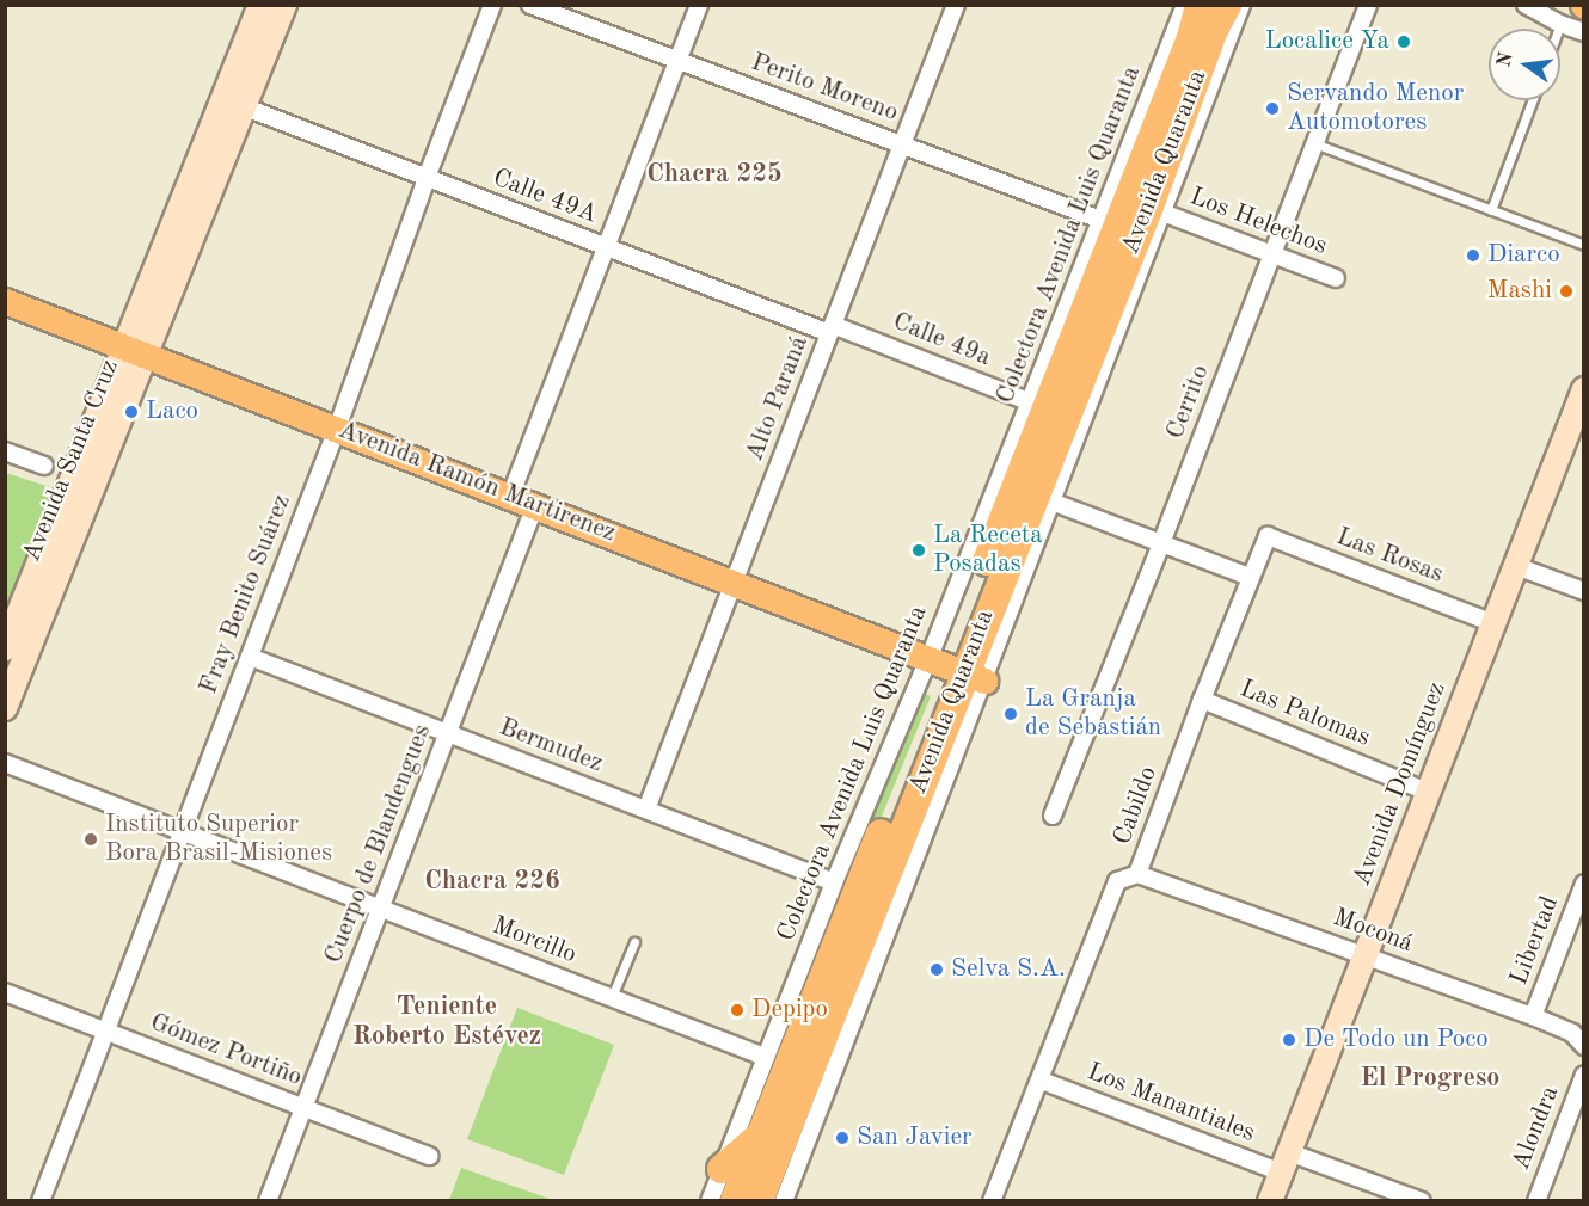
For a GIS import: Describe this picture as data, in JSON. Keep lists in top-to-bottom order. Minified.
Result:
{"streets":{"highway":["Avenida Quaranta"],"main road":["Avenida Santa Cruz","Avenida Ramón Martirenez","Avenida Domínguez"],"street":["Perito Moreno","Calle 49A","Los Helechos","Colectora Avenida Luis Quaranta","Calle 49a","Alto Paraná","Cerrito","Las Rosas","Fray Benito Suárez","Las Palomas","Bermudez","Cabildo","Cuerpo de Blandengues","Moconá","Morcillo","Libertad","Gómez Portiño","Los Manantiales","Alondra"]},"crossings":[["Perito Moreno","Colectora Avenida Luis Quaranta"],["Perito Moreno","Alto Paraná"],["Avenida Quaranta","Los Helechos"],["Avenida Quaranta","Colectora Avenida Luis Quaranta"],["Avenida Quaranta","Avenida Ramón Martirenez"],["Calle 49A","Calle 49a"],["Calle 49A","Alto Paraná"],["Calle 49A","Fray Benito Suárez"],["Los Helechos","Colectora Avenida Luis Quaranta"],["Los Helechos","Cerrito"],["Colectora Avenida Luis Quaranta","Calle 49a"],["Colectora Avenida Luis Quaranta","Avenida Ramón Martirenez"],["Colectora Avenida Luis Quaranta","Bermudez"],["Colectora Avenida Luis Quaranta","Morcillo"],["Calle 49a","Alto Paraná"],["Alto Paraná","Avenida Ramón Martirenez"],["Alto Paraná","Bermudez"],["Avenida Santa Cruz","Avenida Ramón Martirenez"],["Avenida Ramón Martirenez","Fray Benito Suárez"],["Avenida Ramón Martirenez","Cuerpo de Blandengues"],["Las Rosas","Avenida Domínguez"],["Las Rosas","Cabildo"],["Fray Benito Suárez","Bermudez"],["Fray Benito Suárez","Morcillo"],["Fray Benito Suárez","Gómez Portiño"],["Las Palomas","Avenida Domínguez"],["Las Palomas","Cabildo"],["Bermudez","Cuerpo de Blandengues"],["Avenida Domínguez","Moconá"],["Avenida Domínguez","Los Manantiales"],["Cabildo","Moconá"],["Cabildo","Los Manantiales"],["Cuerpo de Blandengues","Morcillo"],["Cuerpo de Blandengues","Gómez Portiño"],["Moconá","Libertad"]],"districts":["Chacra 225","Chacra 226","Teniente Roberto Estévez","El Progreso"],"places":["Localice Ya","Servando Menor Automotores","Diarco","Mashi","Laco","La Receta Posadas","La Granja de Sebastián","Instituto Superior Bora Brasil-Misiones","Selva S.A.","Depipo","De Todo un Poco","San Javier"],"north":"left"}
